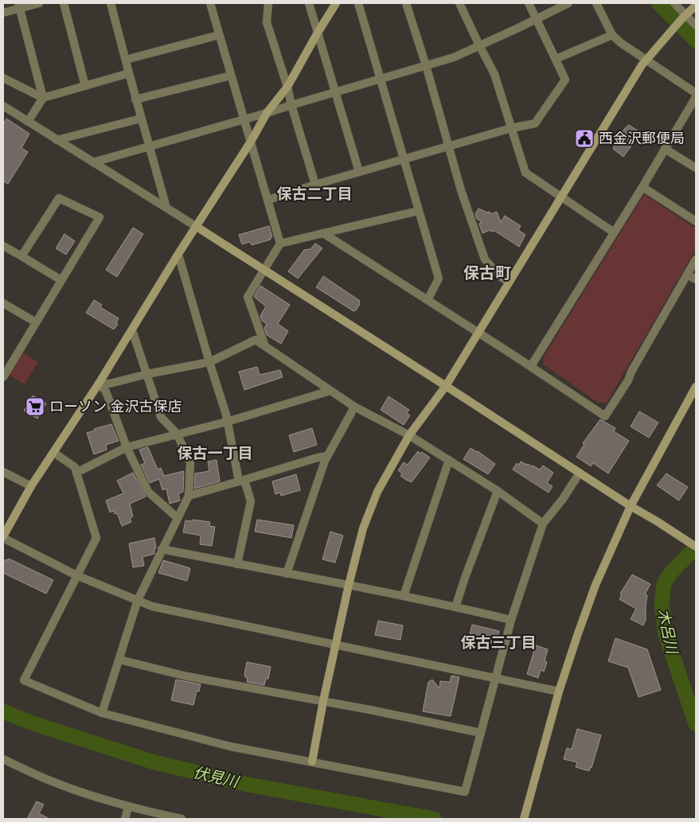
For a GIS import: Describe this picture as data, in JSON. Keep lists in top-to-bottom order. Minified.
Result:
{"districts":["保古二丁目","保古町","保古一丁目","保古三丁目"],"water":["木呂川","伏見川"],"places":{"public building":["西金沢郵便局"],"supermarket":["ローソン 金沢古保店"]}}
